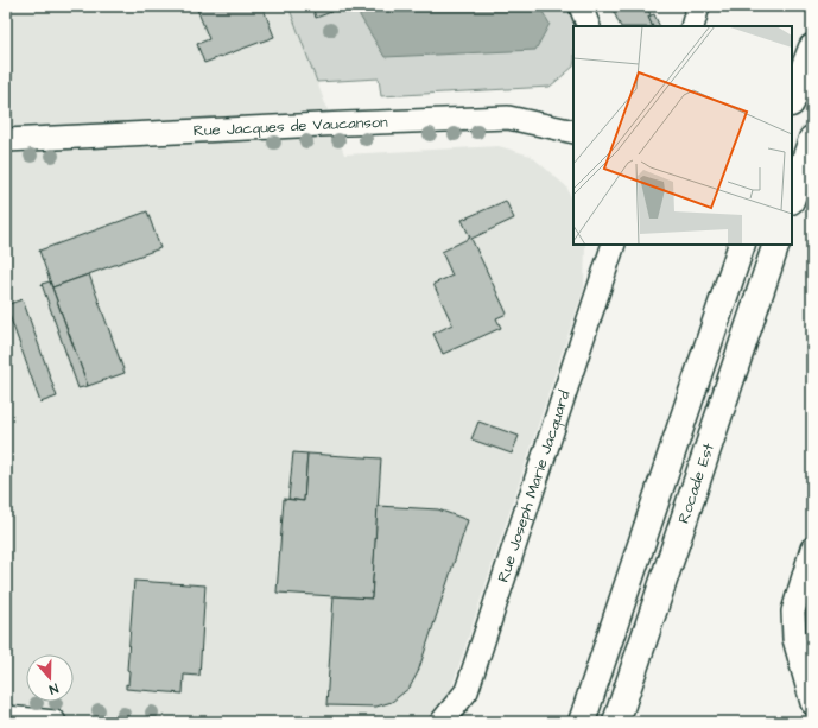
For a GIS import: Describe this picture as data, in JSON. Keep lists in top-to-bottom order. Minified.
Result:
{"streets":{"highway":["Rocade Est"],"street":["Rue Jacques de Vaucanson","Rue Joseph Marie Jacquard"]},"north":"bottom"}
